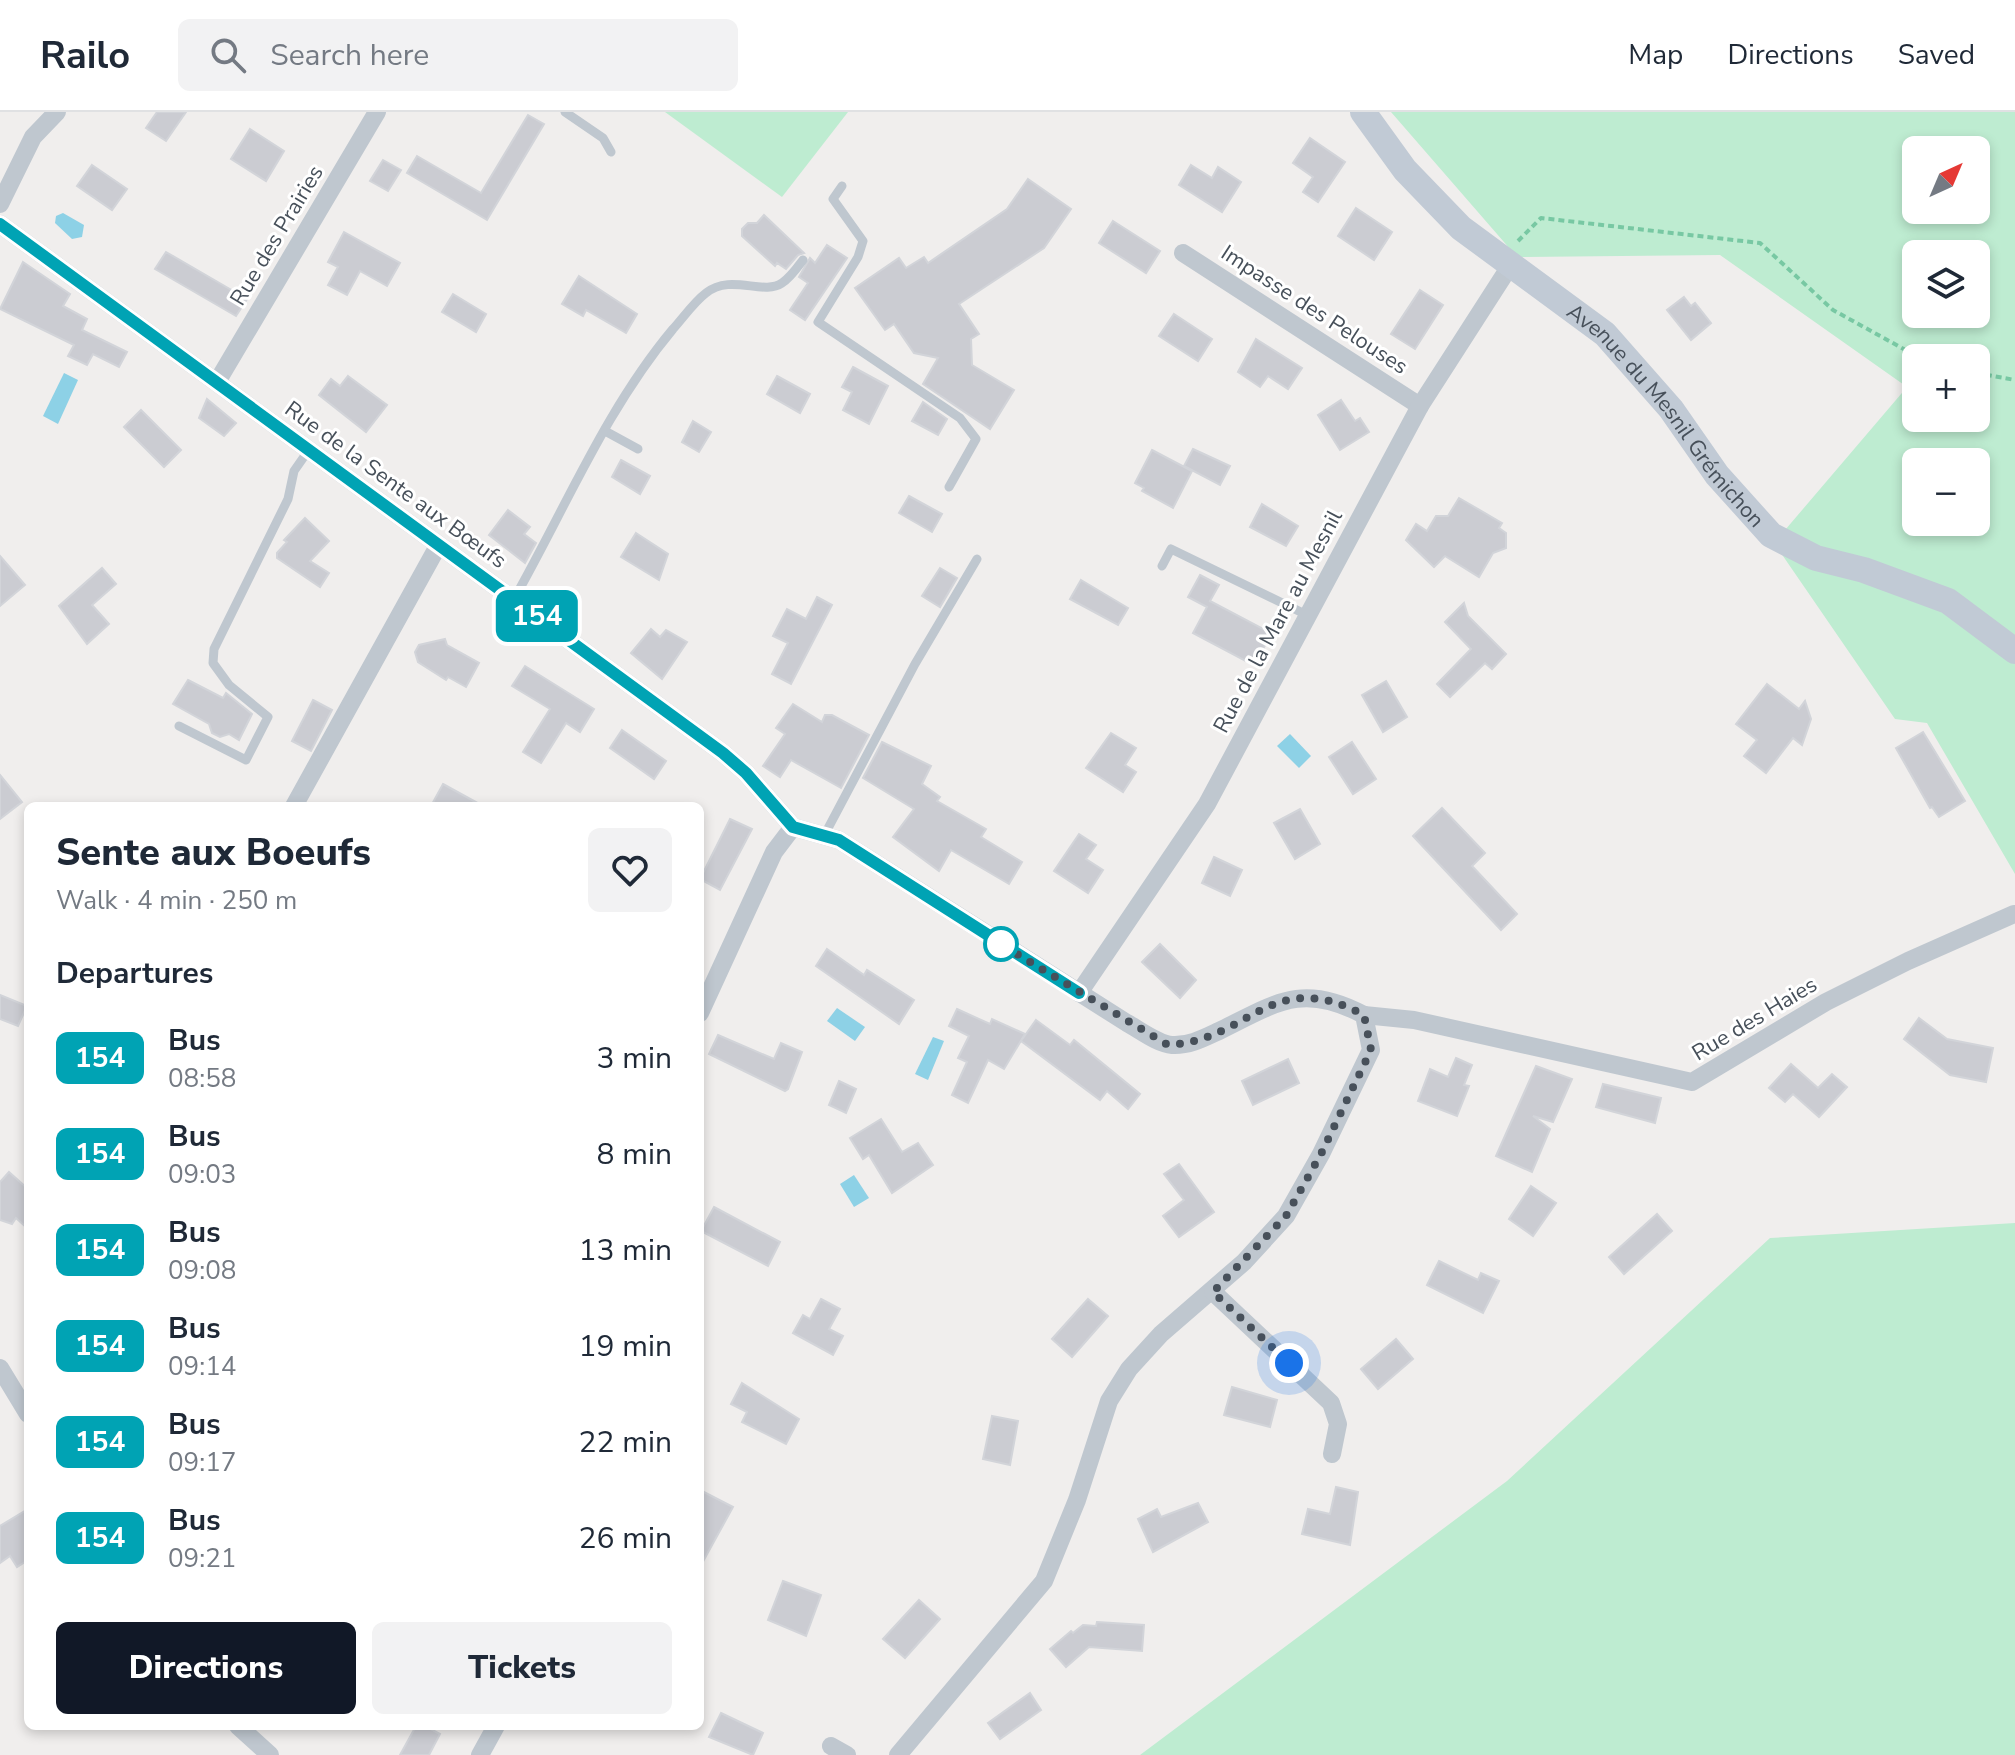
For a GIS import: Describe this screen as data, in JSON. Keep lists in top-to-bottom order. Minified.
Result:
{"streets":{"street":["Rue des Prairies","Impasse des Pelouses","Avenue du Mesnil Grémichon","Rue de la Sente aux Bœufs","Rue de la Mare au Mesnil","Rue des Haies"]},"crossings":[["Rue des Prairies","Rue de la Sente aux Bœufs"],["Impasse des Pelouses","Rue de la Mare au Mesnil"],["Avenue du Mesnil Grémichon","Rue de la Mare au Mesnil"],["Rue de la Mare au Mesnil","Rue des Haies"]],"lines":["bus line 154"],"north":"top right","page":{"header":"Railo","search":"Search here","nav":["Map","Directions","Saved"],"on_map":"154","map_buttons":["+","−"],"heading":[["Sente aux Boeufs","Walk · 4 min · 250 m"],"Departures"],"list":[{"mark":"154","name":"Bus","note":"08:58","value":"3 min"},{"mark":"154","name":"Bus","note":"09:03","value":"8 min"},{"mark":"154","name":"Bus","note":"09:08","value":"13 min"},{"mark":"154","name":"Bus","note":"09:14","value":"19 min"},{"mark":"154","name":"Bus","note":"09:17","value":"22 min"},{"mark":"154","name":"Bus","note":"09:21","value":"26 min"}],"buttons":["Directions","Tickets"]}}
